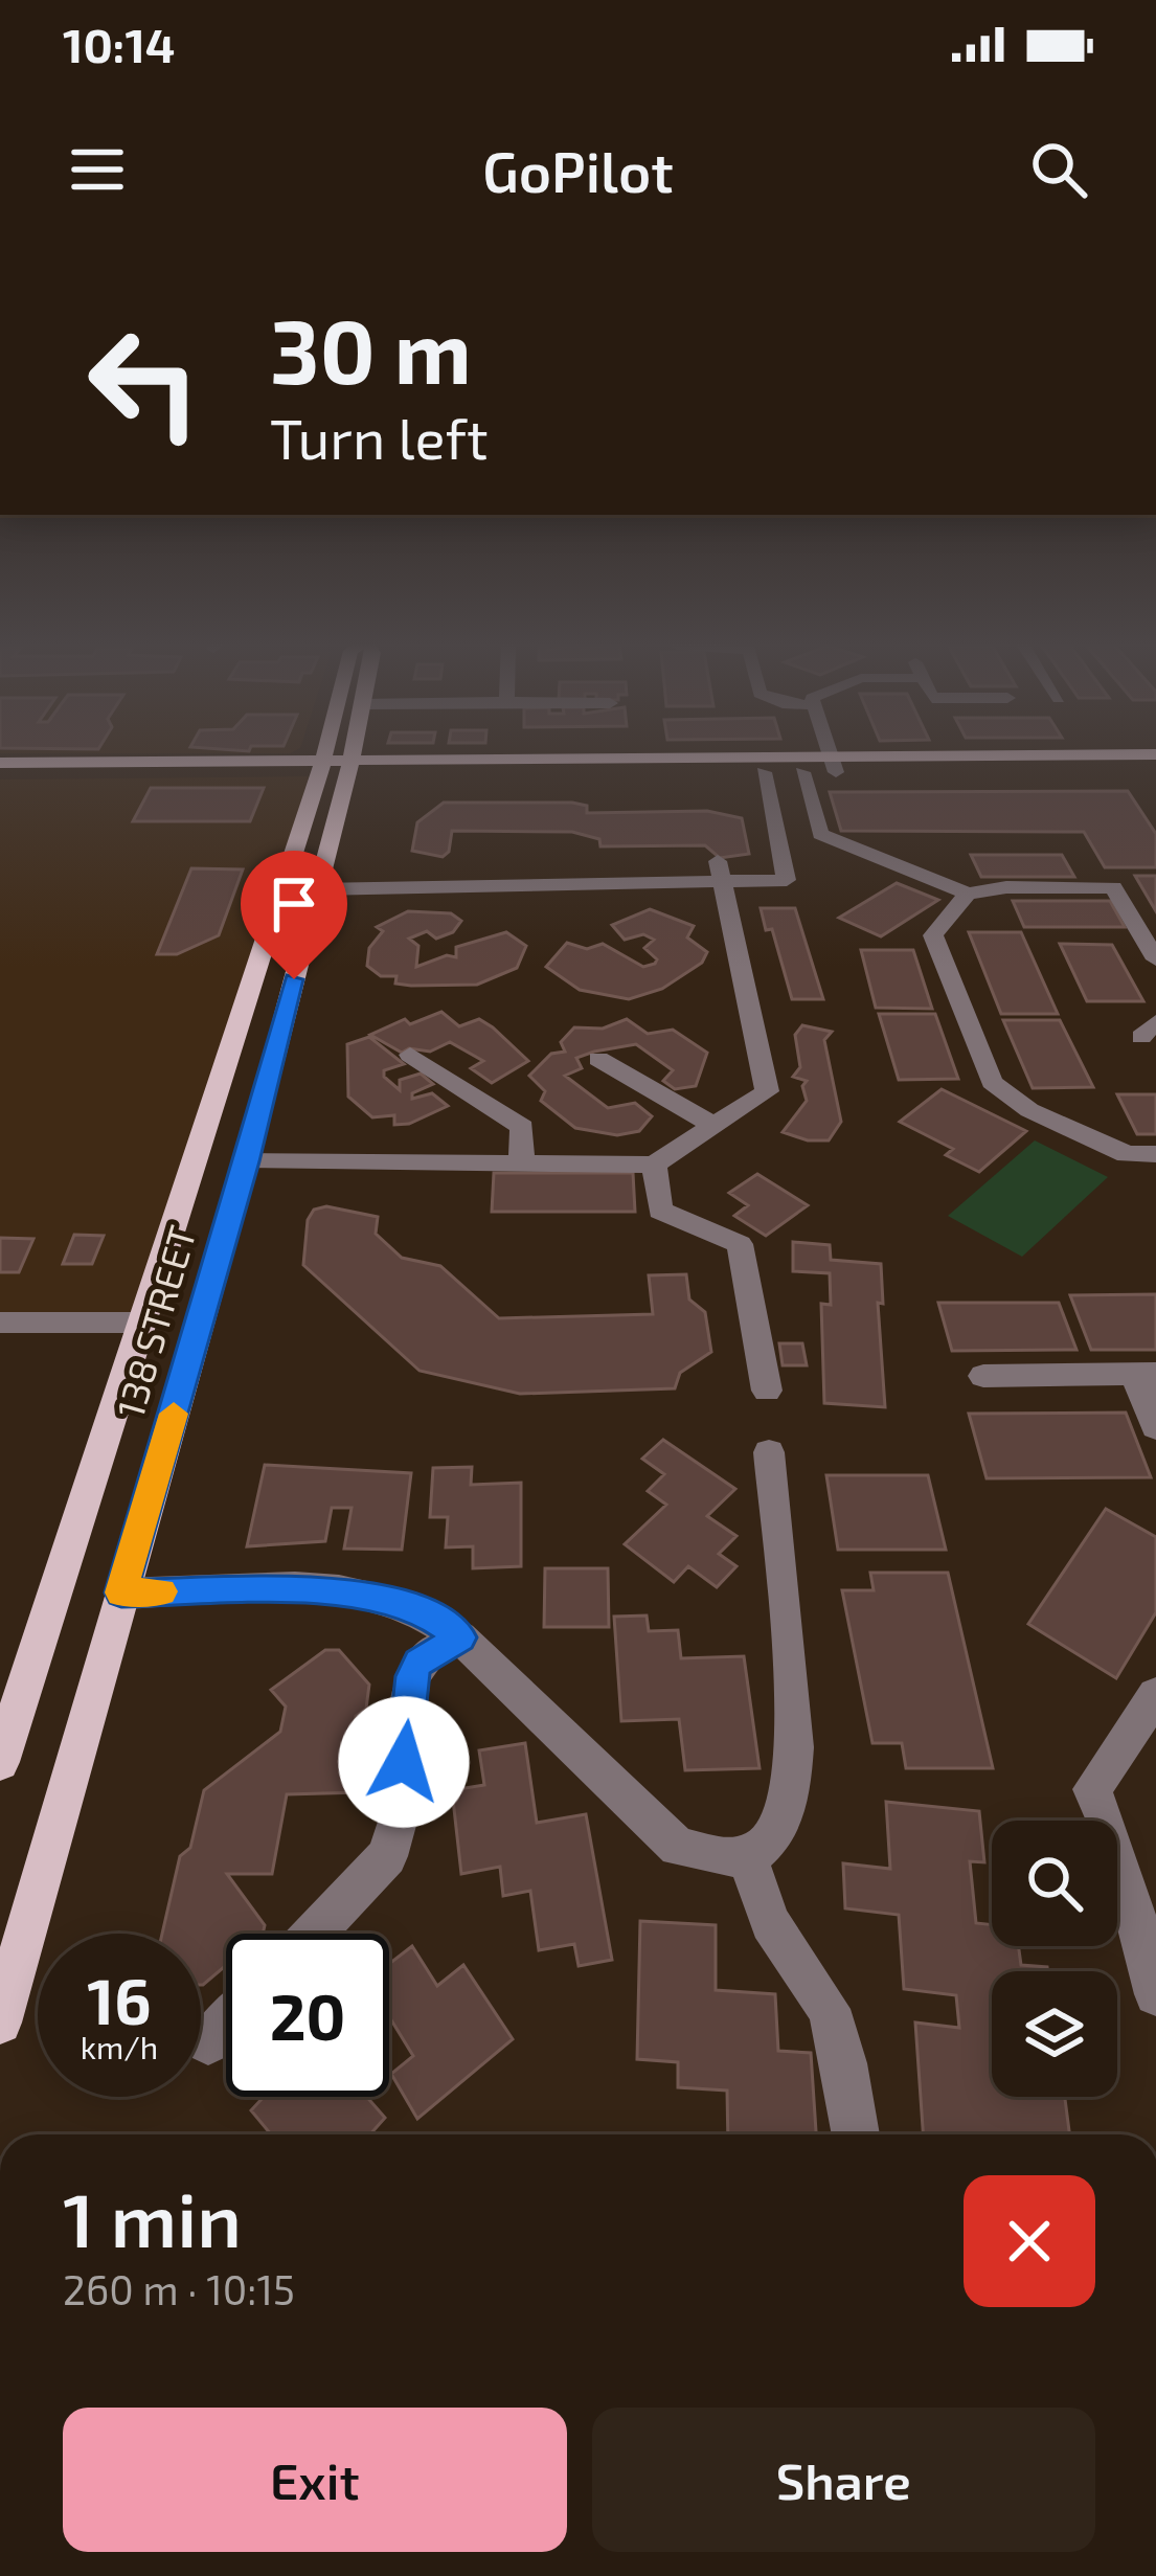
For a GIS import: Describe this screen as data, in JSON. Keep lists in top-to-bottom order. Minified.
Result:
{"streets":{"main road":["138 STREET"]},"page":{"status":"10:14","header":"GoPilot","turn":["30 m","Turn left"],"speed":"16 km/h","limit":"20","heading":["1 min","260 m · 10:15"],"buttons":["Exit","Share"]}}
